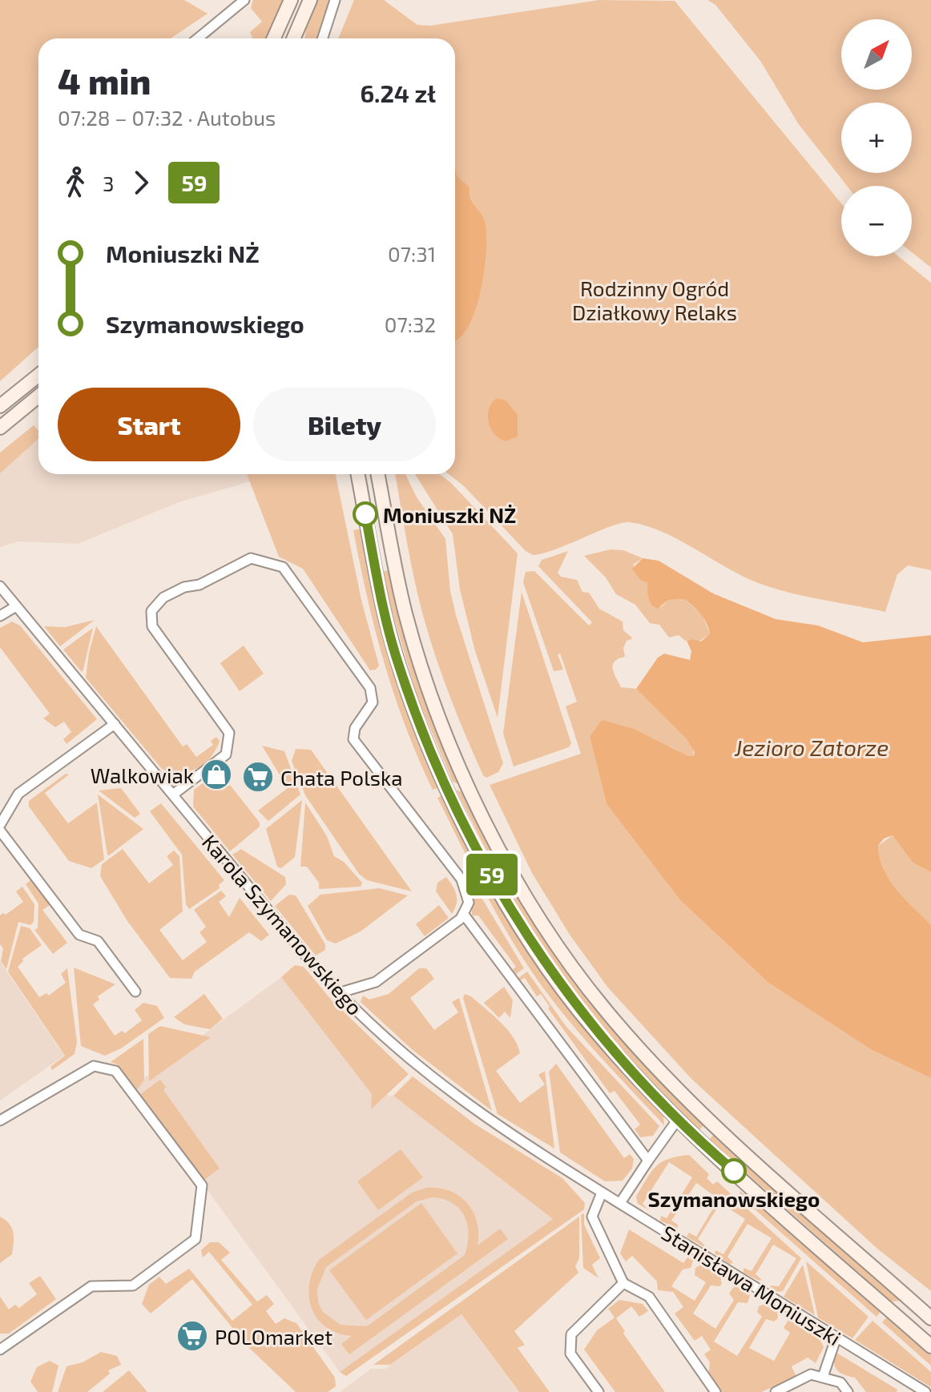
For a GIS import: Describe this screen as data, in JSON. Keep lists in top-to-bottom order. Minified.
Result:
{"streets":{"street":["Karola Szymanowskiego","Stanisława Moniuszki"]},"crossings":[["Karola Szymanowskiego","Stanisława Moniuszki"]],"water":["Jezioro Zatorze"],"parks":["Rodzinny Ogród Działkowy Relaks"],"places":{"other":["Moniuszki NŻ","Szymanowskiego"],"shop":["Walkowiak"],"supermarket":["Chata Polska","POLOmarket"]},"lines":["bus line 59"],"north":"top right","page":{"on_map":"59","map_buttons":["+","−"],"heading":["4 min","07:28 – 07:32 · Autobus","6.24 zł"],"legs":["3","59"],"list":[{"name":"Moniuszki NŻ","value":"07:31"},{"name":"Szymanowskiego","value":"07:32"}],"buttons":["Start","Bilety"]}}
